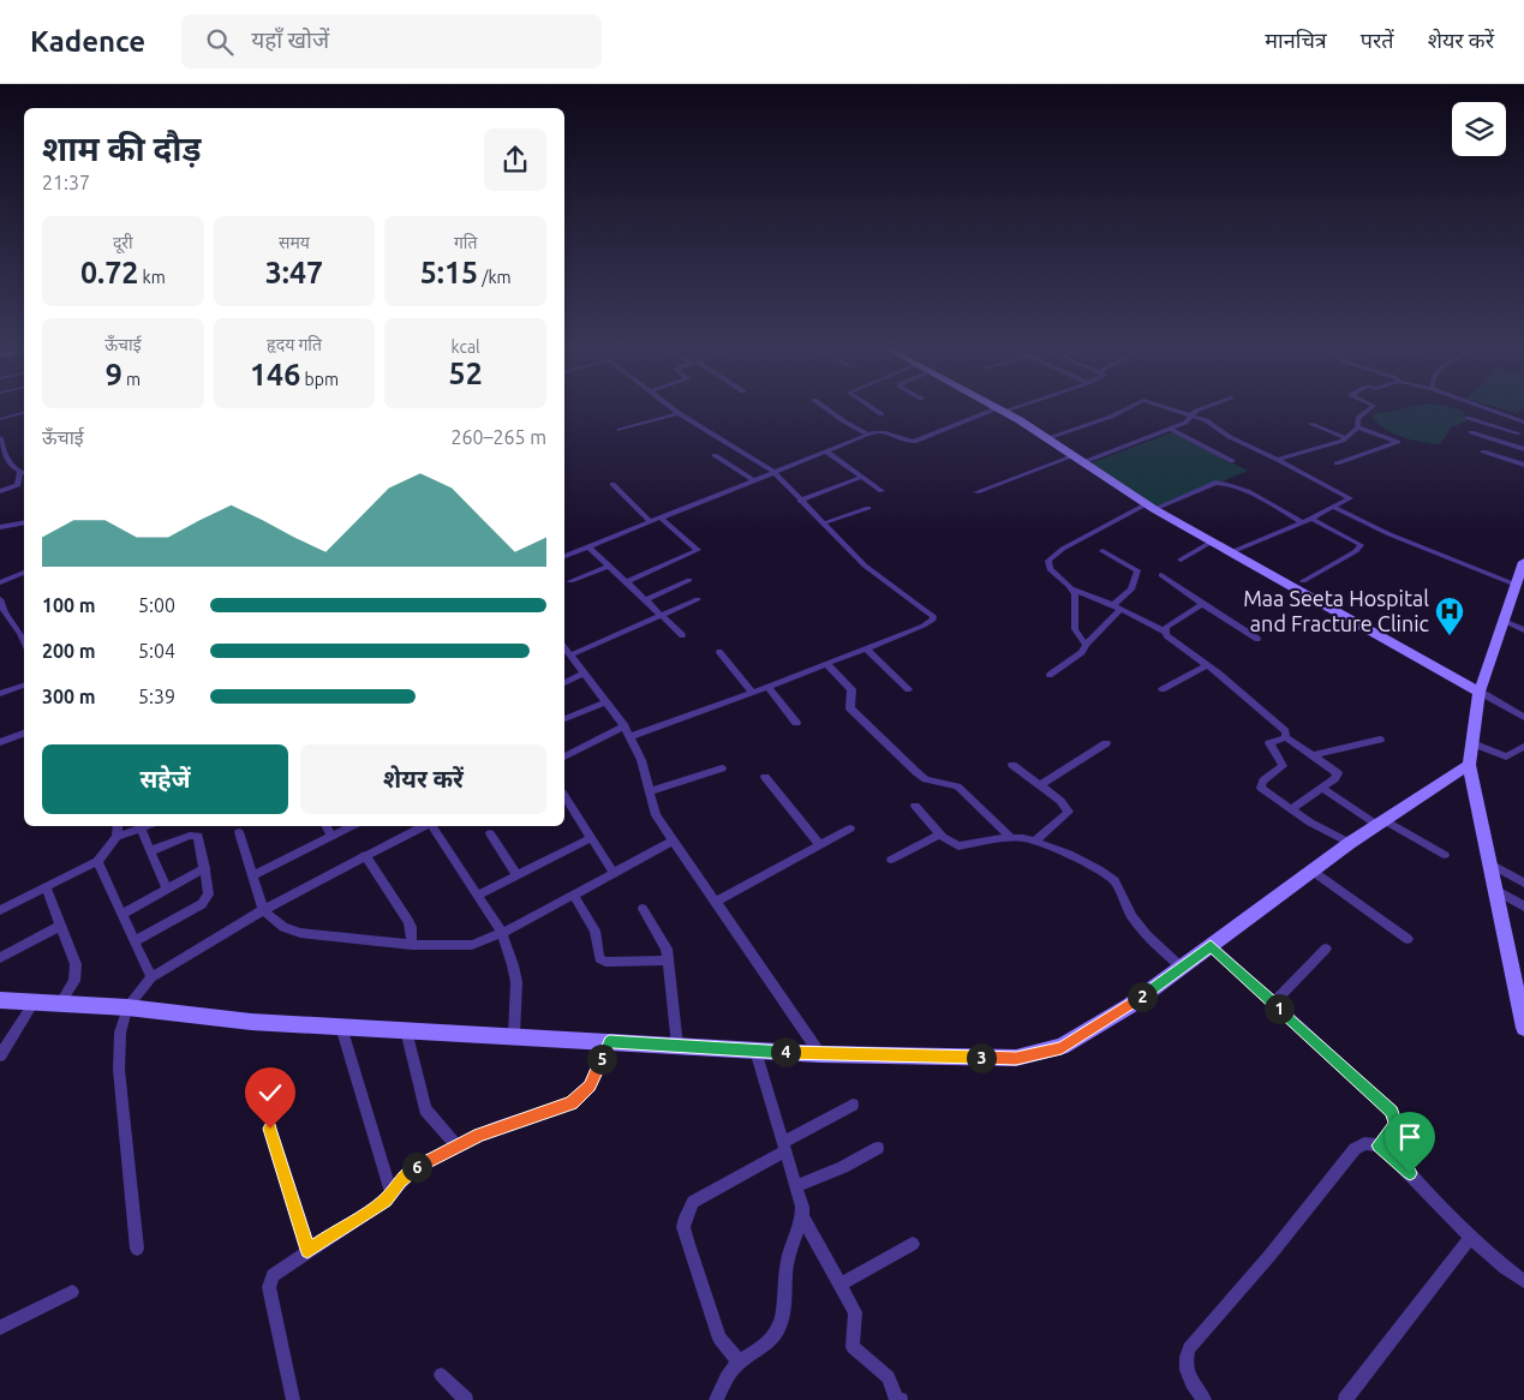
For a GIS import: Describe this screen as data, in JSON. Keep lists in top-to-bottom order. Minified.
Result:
{"places":{"hospital":["Maa Seeta Hospital and Fracture Clinic"]},"page":{"header":"Kadence","search":"यहाँ खोजें","nav":["मानचित्र","परतें","शेयर करें"],"heading":["शाम की दौड़","21:37"],"stats":[["दूरी","0.72 km"],["समय","3:47"],["गति","5:15 /km"],["ऊँचाई","9 m"],["हृदय गति","146 bpm"],["kcal","52"]],"chart":["ऊँचाई","260–265 m"],"list":[{"name":"100 m","note":"5:00"},{"name":"200 m","note":"5:04"},{"name":"300 m","note":"5:39"}],"buttons":["सहेजें","शेयर करें"],"pins":["2","1","4","3","5","6"]}}
